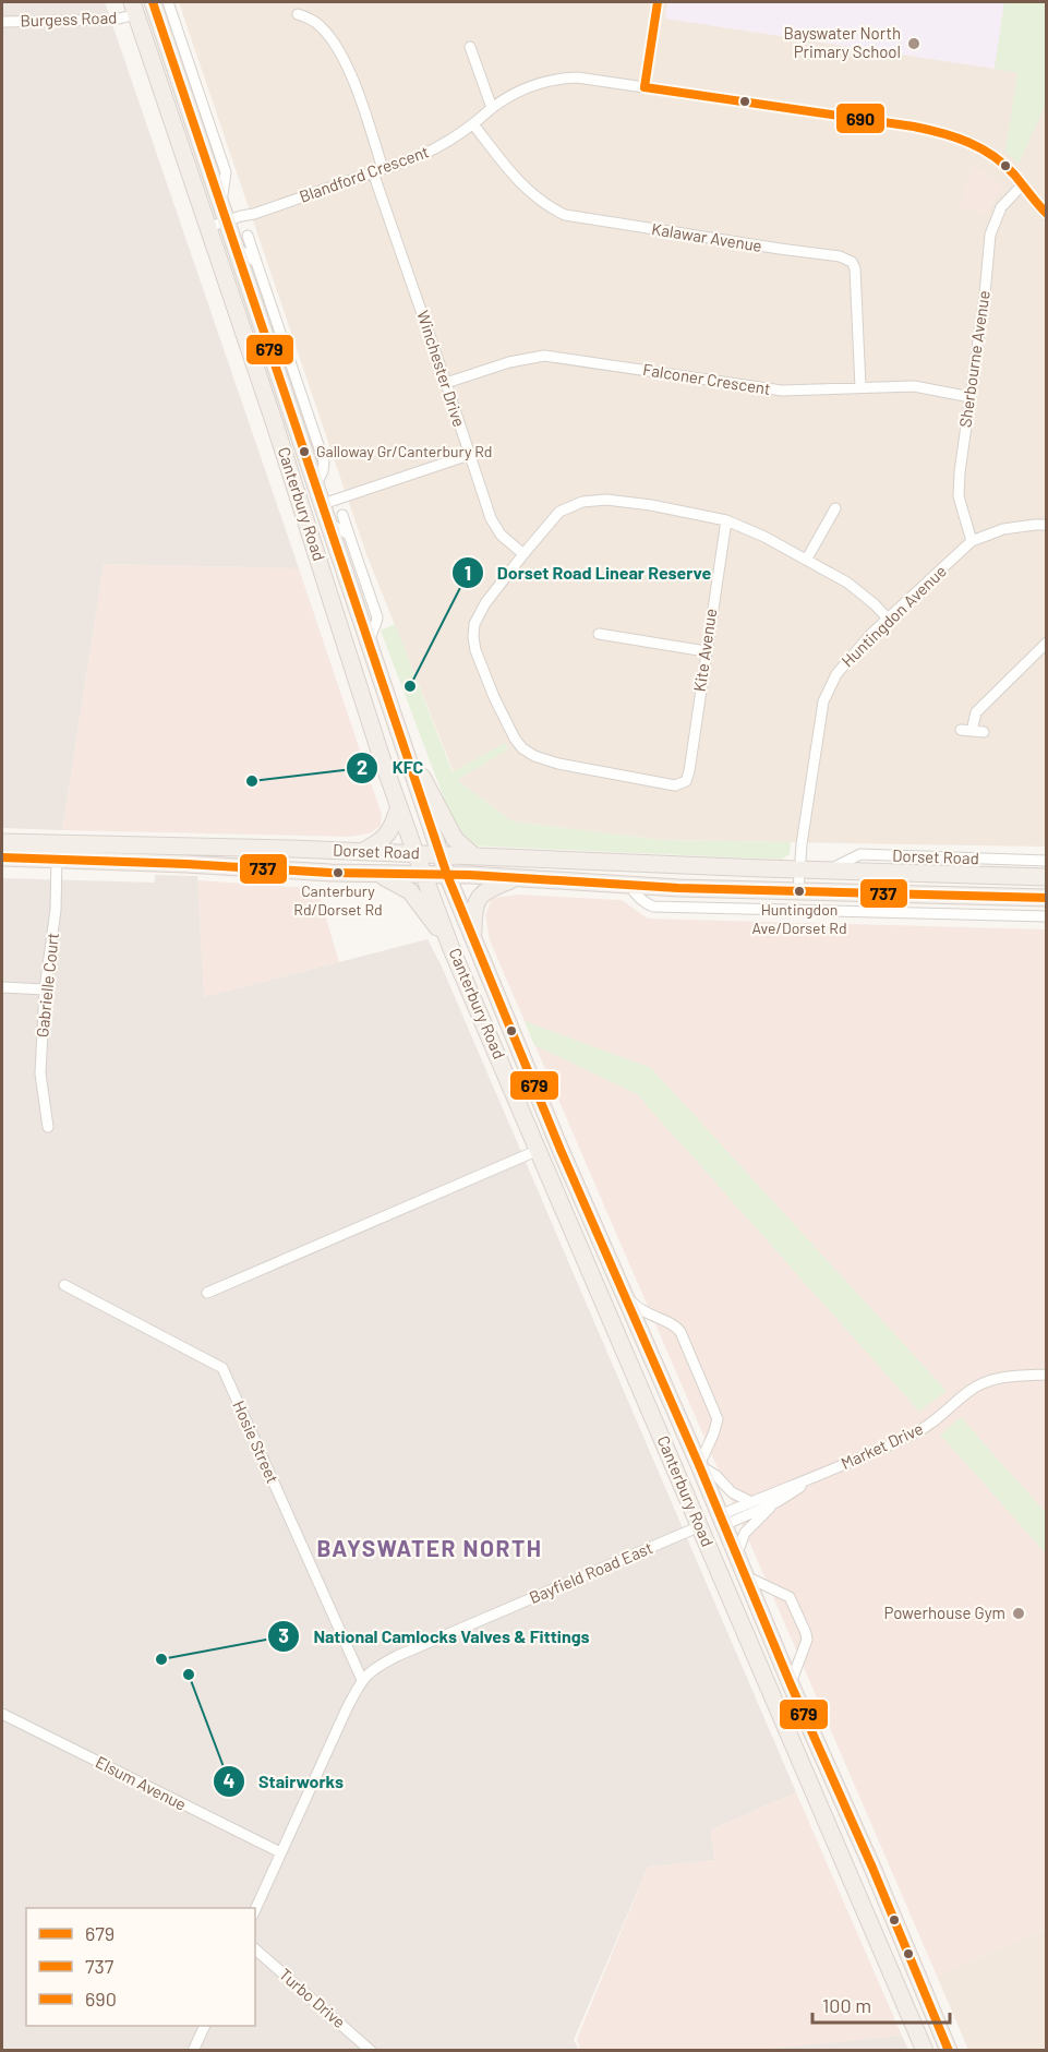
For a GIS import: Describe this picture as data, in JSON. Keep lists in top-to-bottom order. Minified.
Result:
{"streets":{"main road":["Canterbury Road","Dorset Road"],"street":["Burgess Road","Blandford Crescent","Kalawar Avenue","Sherbourne Avenue","Winchester Drive","Falconer Crescent","Huntingdon Avenue","Kite Avenue","Gabrielle Court","Hosie Street","Market Drive","Bayfield Road East","Elsum Avenue","Turbo Drive"]},"crossings":[["Burgess Road","Canterbury Road"],["Blandford Crescent","Kalawar Avenue"],["Blandford Crescent","Sherbourne Avenue"],["Blandford Crescent","Winchester Drive"],["Blandford Crescent","Canterbury Road"],["Kalawar Avenue","Falconer Crescent"],["Sherbourne Avenue","Falconer Crescent"],["Sherbourne Avenue","Huntingdon Avenue"],["Winchester Drive","Falconer Crescent"],["Winchester Drive","Kite Avenue"],["Canterbury Road","Dorset Road"],["Canterbury Road","Market Drive"],["Canterbury Road","Bayfield Road East"],["Huntingdon Avenue","Dorset Road"],["Dorset Road","Gabrielle Court"],["Hosie Street","Bayfield Road East"],["Bayfield Road East","Elsum Avenue"]],"districts":["BAYSWATER NORTH"],"places":["Bayswater North Primary School","Galloway Gr/Canterbury Rd","Dorset Road Linear Reserve","KFC","Canterbury Rd/Dorset Rd","Huntingdon Ave/Dorset Rd","Powerhouse Gym","National Camlocks Valves & Fittings","Stairworks"],"lines":["transit line 679","transit line 690","transit line 737"],"legend":["679","737","690"],"scale_bar":"100 m"}
